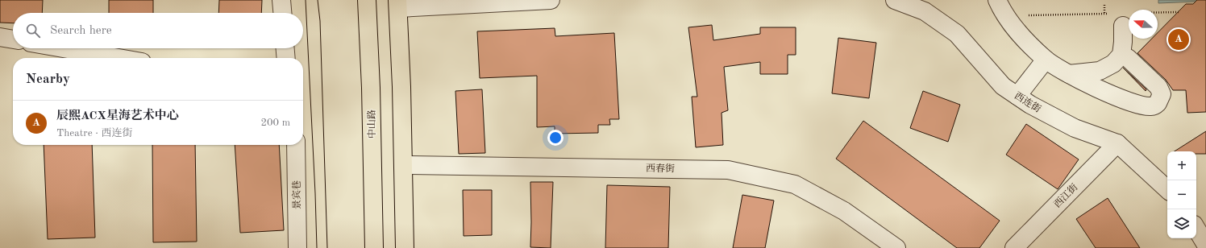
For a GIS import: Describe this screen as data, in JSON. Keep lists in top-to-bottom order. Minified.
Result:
{"streets":{"highway":["中山路"],"street":["西连街","西春街","景宾巷","西江街"]},"crossings":[["西连街","西江街"]],"north":"left","page":{"search":"Search here","pins":"A","heading":"Nearby","list":[{"mark":"A","name":"辰熙ACX星海艺术中心","note":"Theatre · 西连街","value":"200 m"}],"map_buttons":["+","−"]}}
